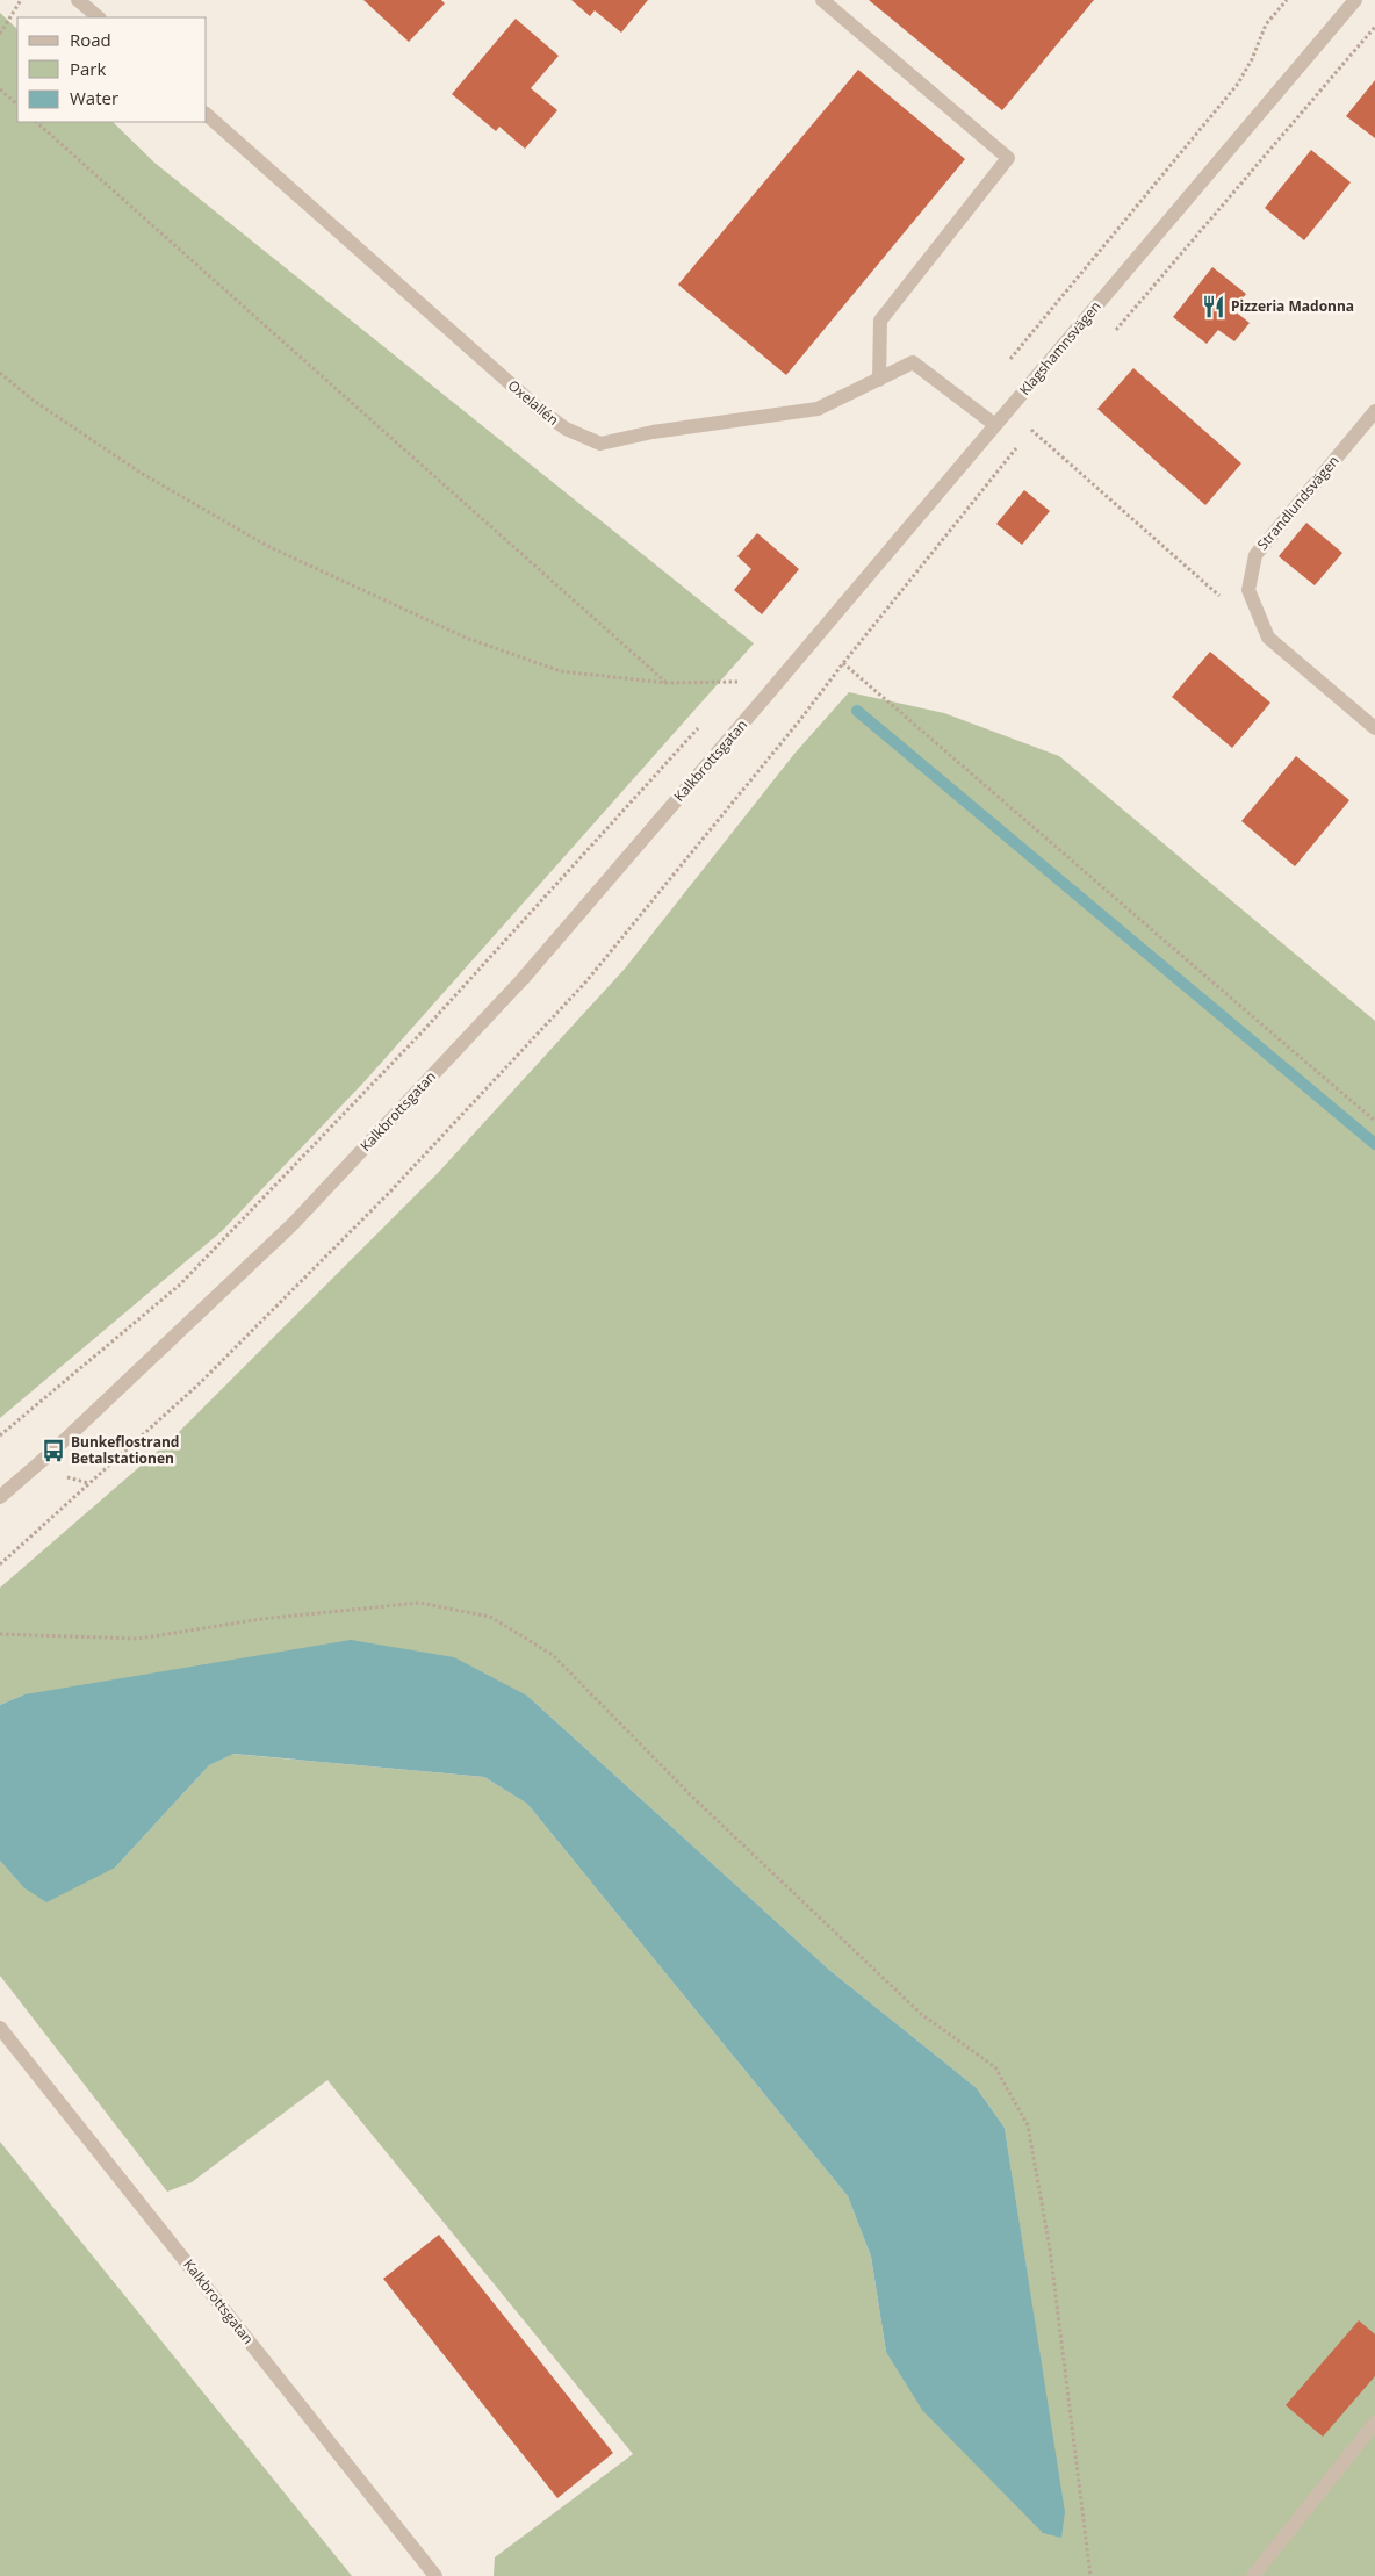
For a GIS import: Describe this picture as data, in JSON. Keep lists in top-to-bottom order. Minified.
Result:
{"streets":{"street":["Klagshamnsvägen","Oxelallén","Strandlundsvägen","Kalkbrottsgatan"]},"crossings":[["Klagshamnsvägen","Oxelallén"],["Klagshamnsvägen","Kalkbrottsgatan"]],"places":{"restaurant":["Pizzeria Madonna"],"bus stop":["Bunkeflostrand Betalstationen"]},"legend":["Road","Park","Water"]}
